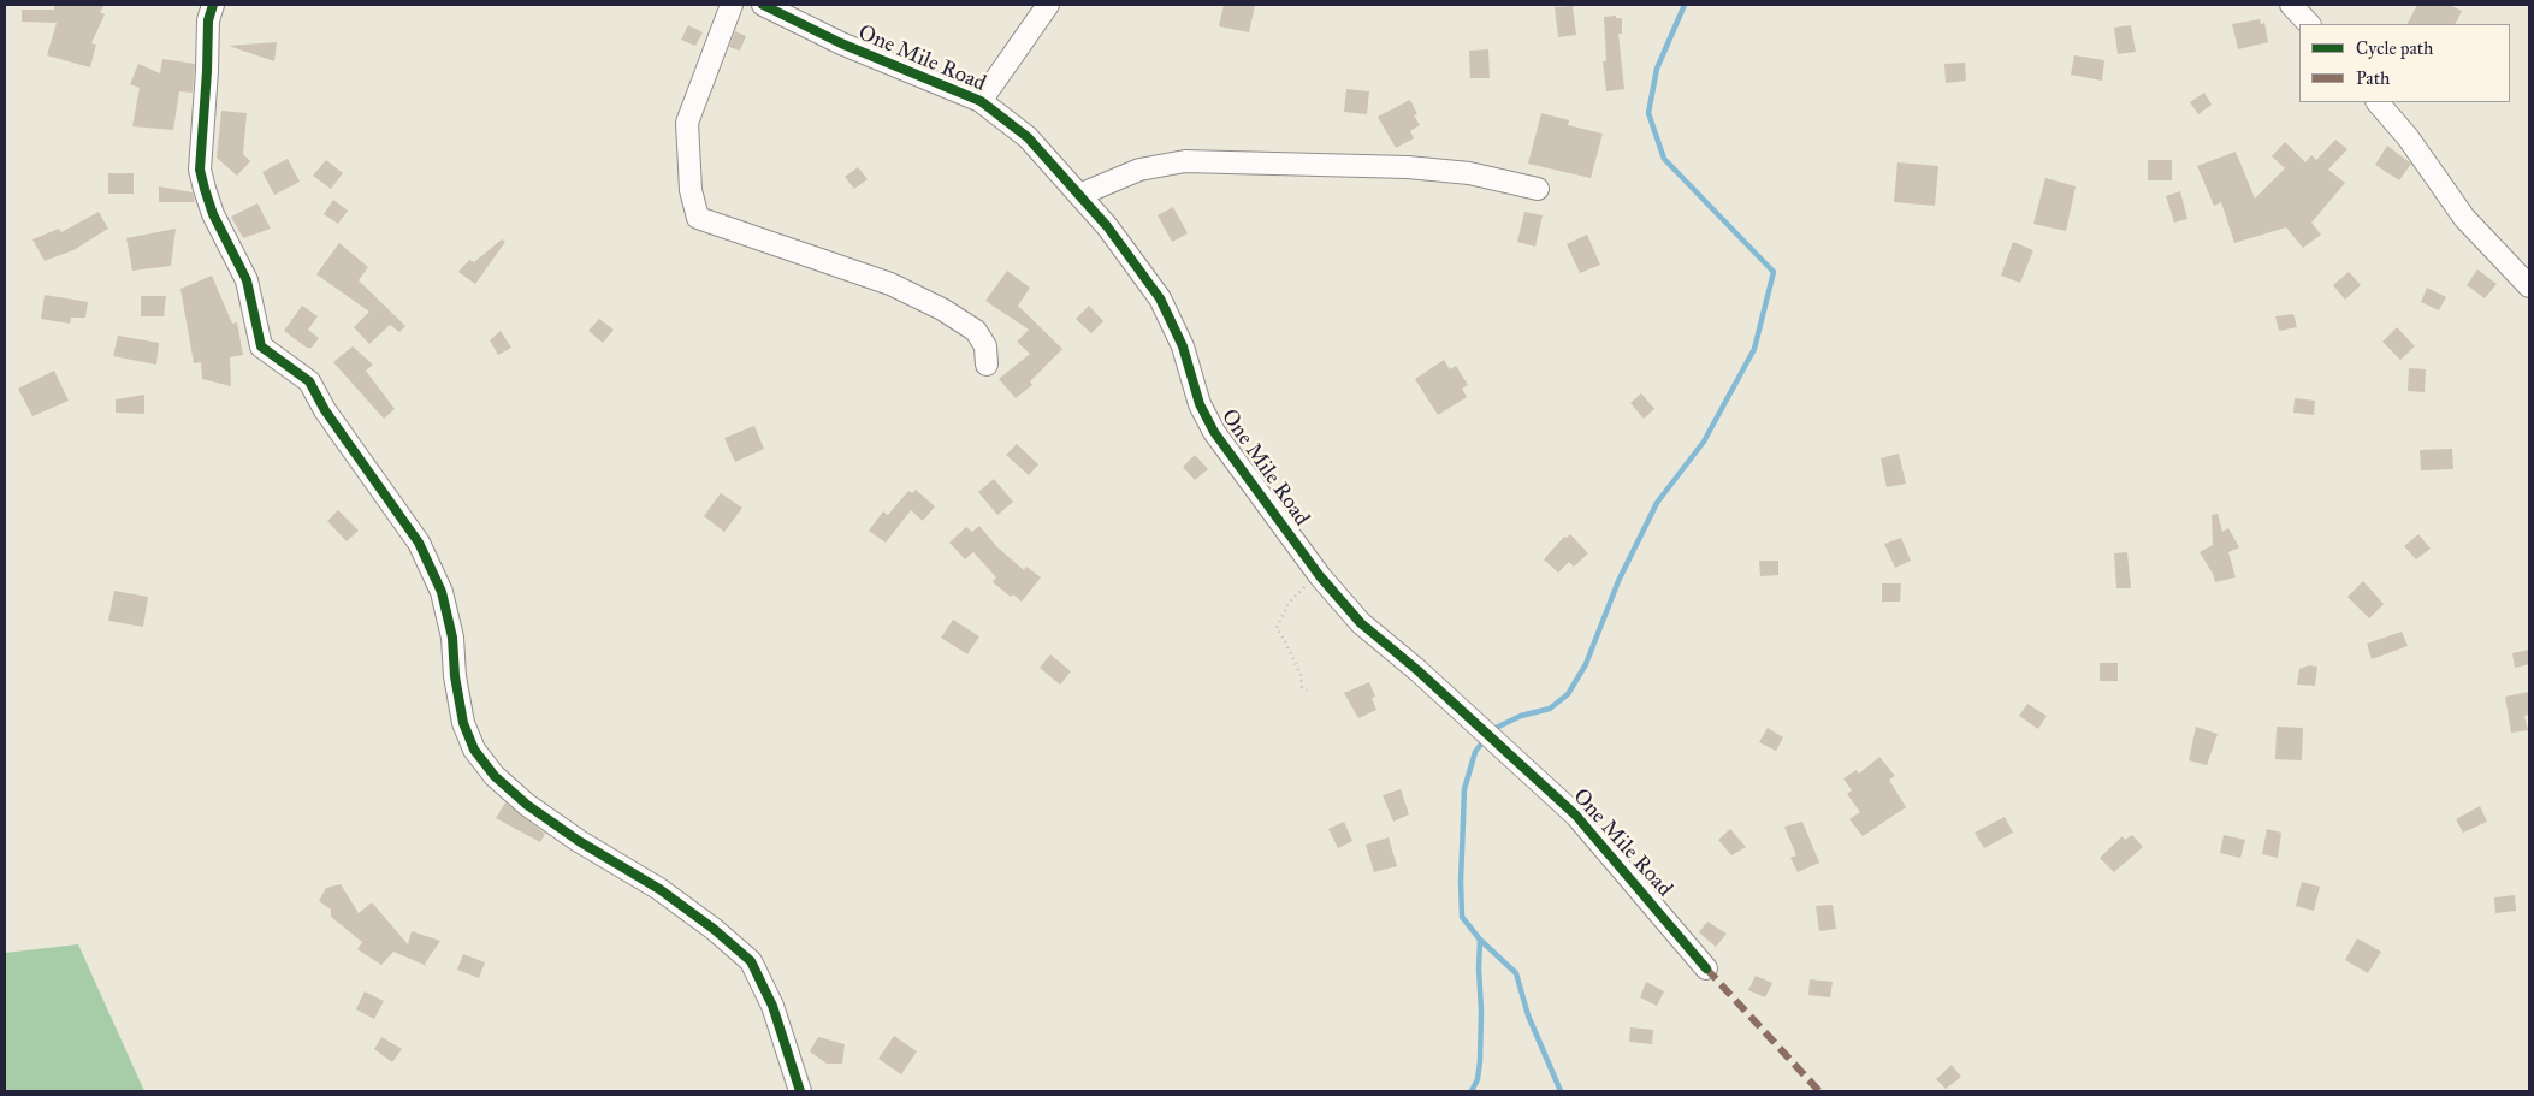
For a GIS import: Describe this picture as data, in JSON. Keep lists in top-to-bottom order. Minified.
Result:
{"streets":{"street":["One Mile Road"]},"legend":["Cycle path","Path"]}
